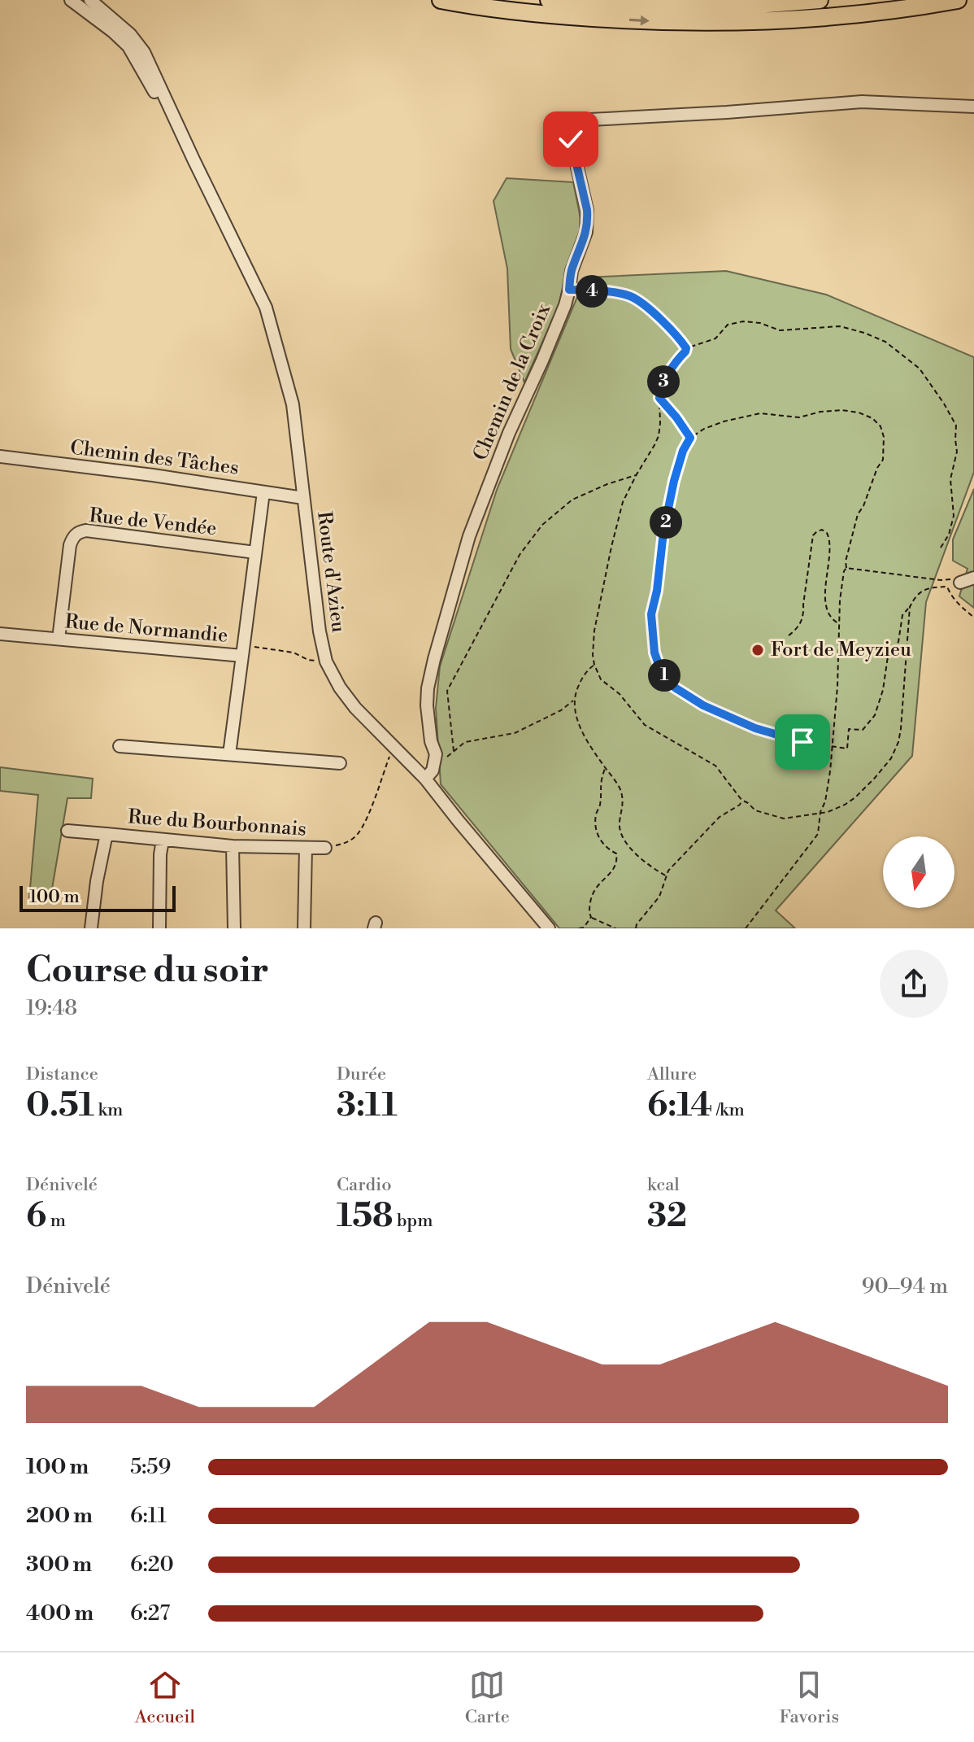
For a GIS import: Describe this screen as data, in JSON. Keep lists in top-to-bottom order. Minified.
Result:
{"streets":{"street":["Chemin de la Croix","Chemin des Tâches","Rue de Vendée","Route d'Azieu","Rue de Normandie","Rue du Bourbonnais"]},"crossings":[["Chemin de la Croix","Route d'Azieu"],["Chemin des Tâches","Route d'Azieu"],["Chemin des Tâches","Rue de Normandie"],["Rue de Vendée","Rue de Normandie"]],"places":["Fort de Meyzieu"],"scale_bar":"100 m","north":"bottom","page":{"pins":["4","3","2","1"],"scale":"100 m","heading":["Course du soir","19:48"],"stats":[["Distance","0.51 km"],["Durée","3:11"],["Allure","6:14 /km"],["Dénivelé","6 m"],["Cardio","158 bpm"],["kcal","32"]],"chart":["Dénivelé","90–94 m"],"list":[{"name":"100 m","note":"5:59"},{"name":"200 m","note":"6:11"},{"name":"300 m","note":"6:20"},{"name":"400 m","note":"6:27"}],"tabs":["Accueil","Carte","Favoris"]}}
